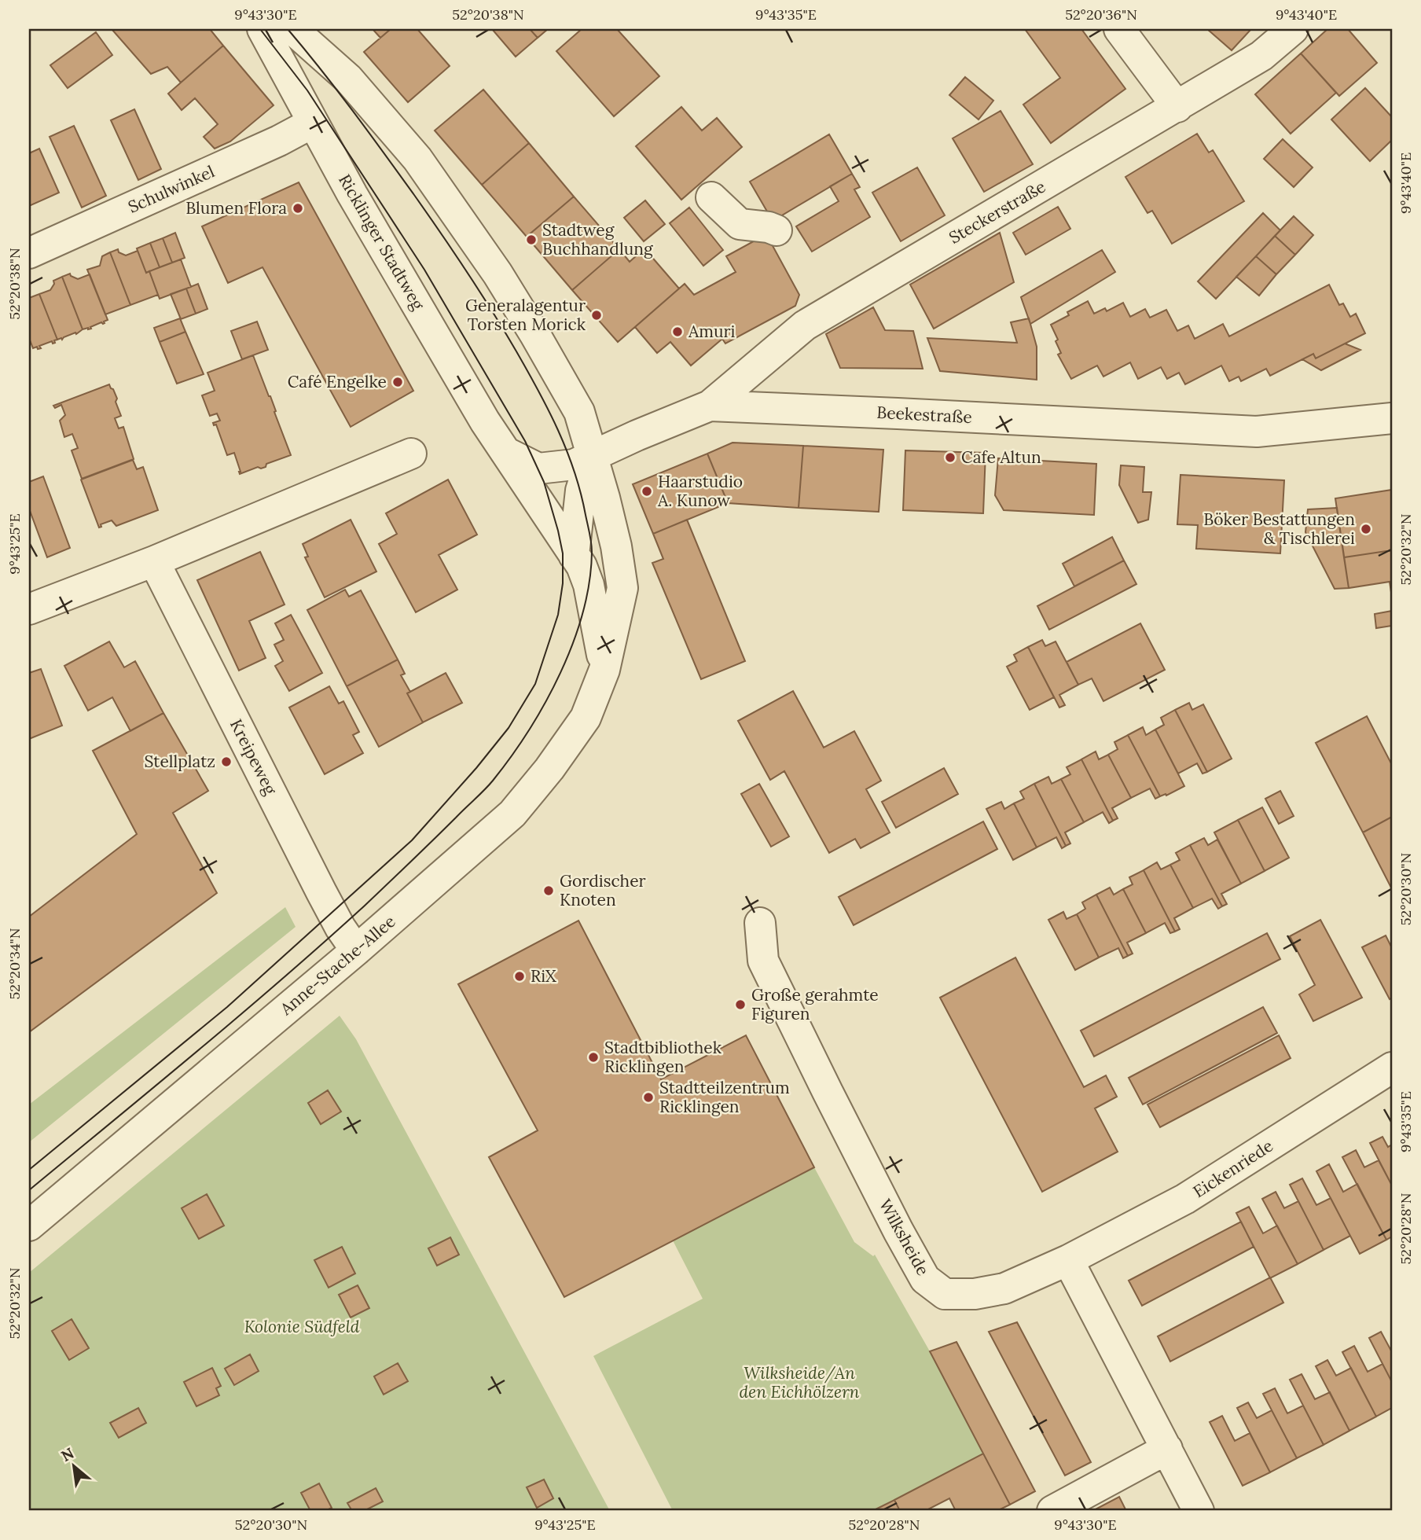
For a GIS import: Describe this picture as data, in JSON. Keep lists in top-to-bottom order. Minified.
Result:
{"streets":{"street":["Schulwinkel","Steckerstraße","Ricklinger Stadtweg","Beekestraße","Kreipeweg","Anne-Stache-Allee","Eickenriede","Wilksheide"]},"crossings":[["Schulwinkel","Ricklinger Stadtweg"],["Steckerstraße","Beekestraße"],["Ricklinger Stadtweg","Beekestraße"],["Beekestraße","Anne-Stache-Allee"],["Kreipeweg","Anne-Stache-Allee"],["Eickenriede","Wilksheide"]],"parks":["Kolonie Südfeld","Wilksheide/An den Eichhölzern"],"places":["Blumen Flora","Stadtweg Buchhandlung","Generalagentur Torsten Morick","Amuri","Café Engelke","Cafe Altun","Haarstudio A. Kunow","Böker Bestattungen & Tischlerei","Stellplatz","Gordischer Knoten","RiX","Große gerahmte Figuren","Stadtbibliothek Ricklingen","Stadtteilzentrum Ricklingen"],"north":"top left","coordinates":["9°43'30\"E","52°20'38\"N","9°43'35\"E","52°20'36\"N","9°43'40\"E","9°43'25\"E","52°20'32\"N","52°20'30\"N","52°20'34\"N","52°20'28\"N"]}
